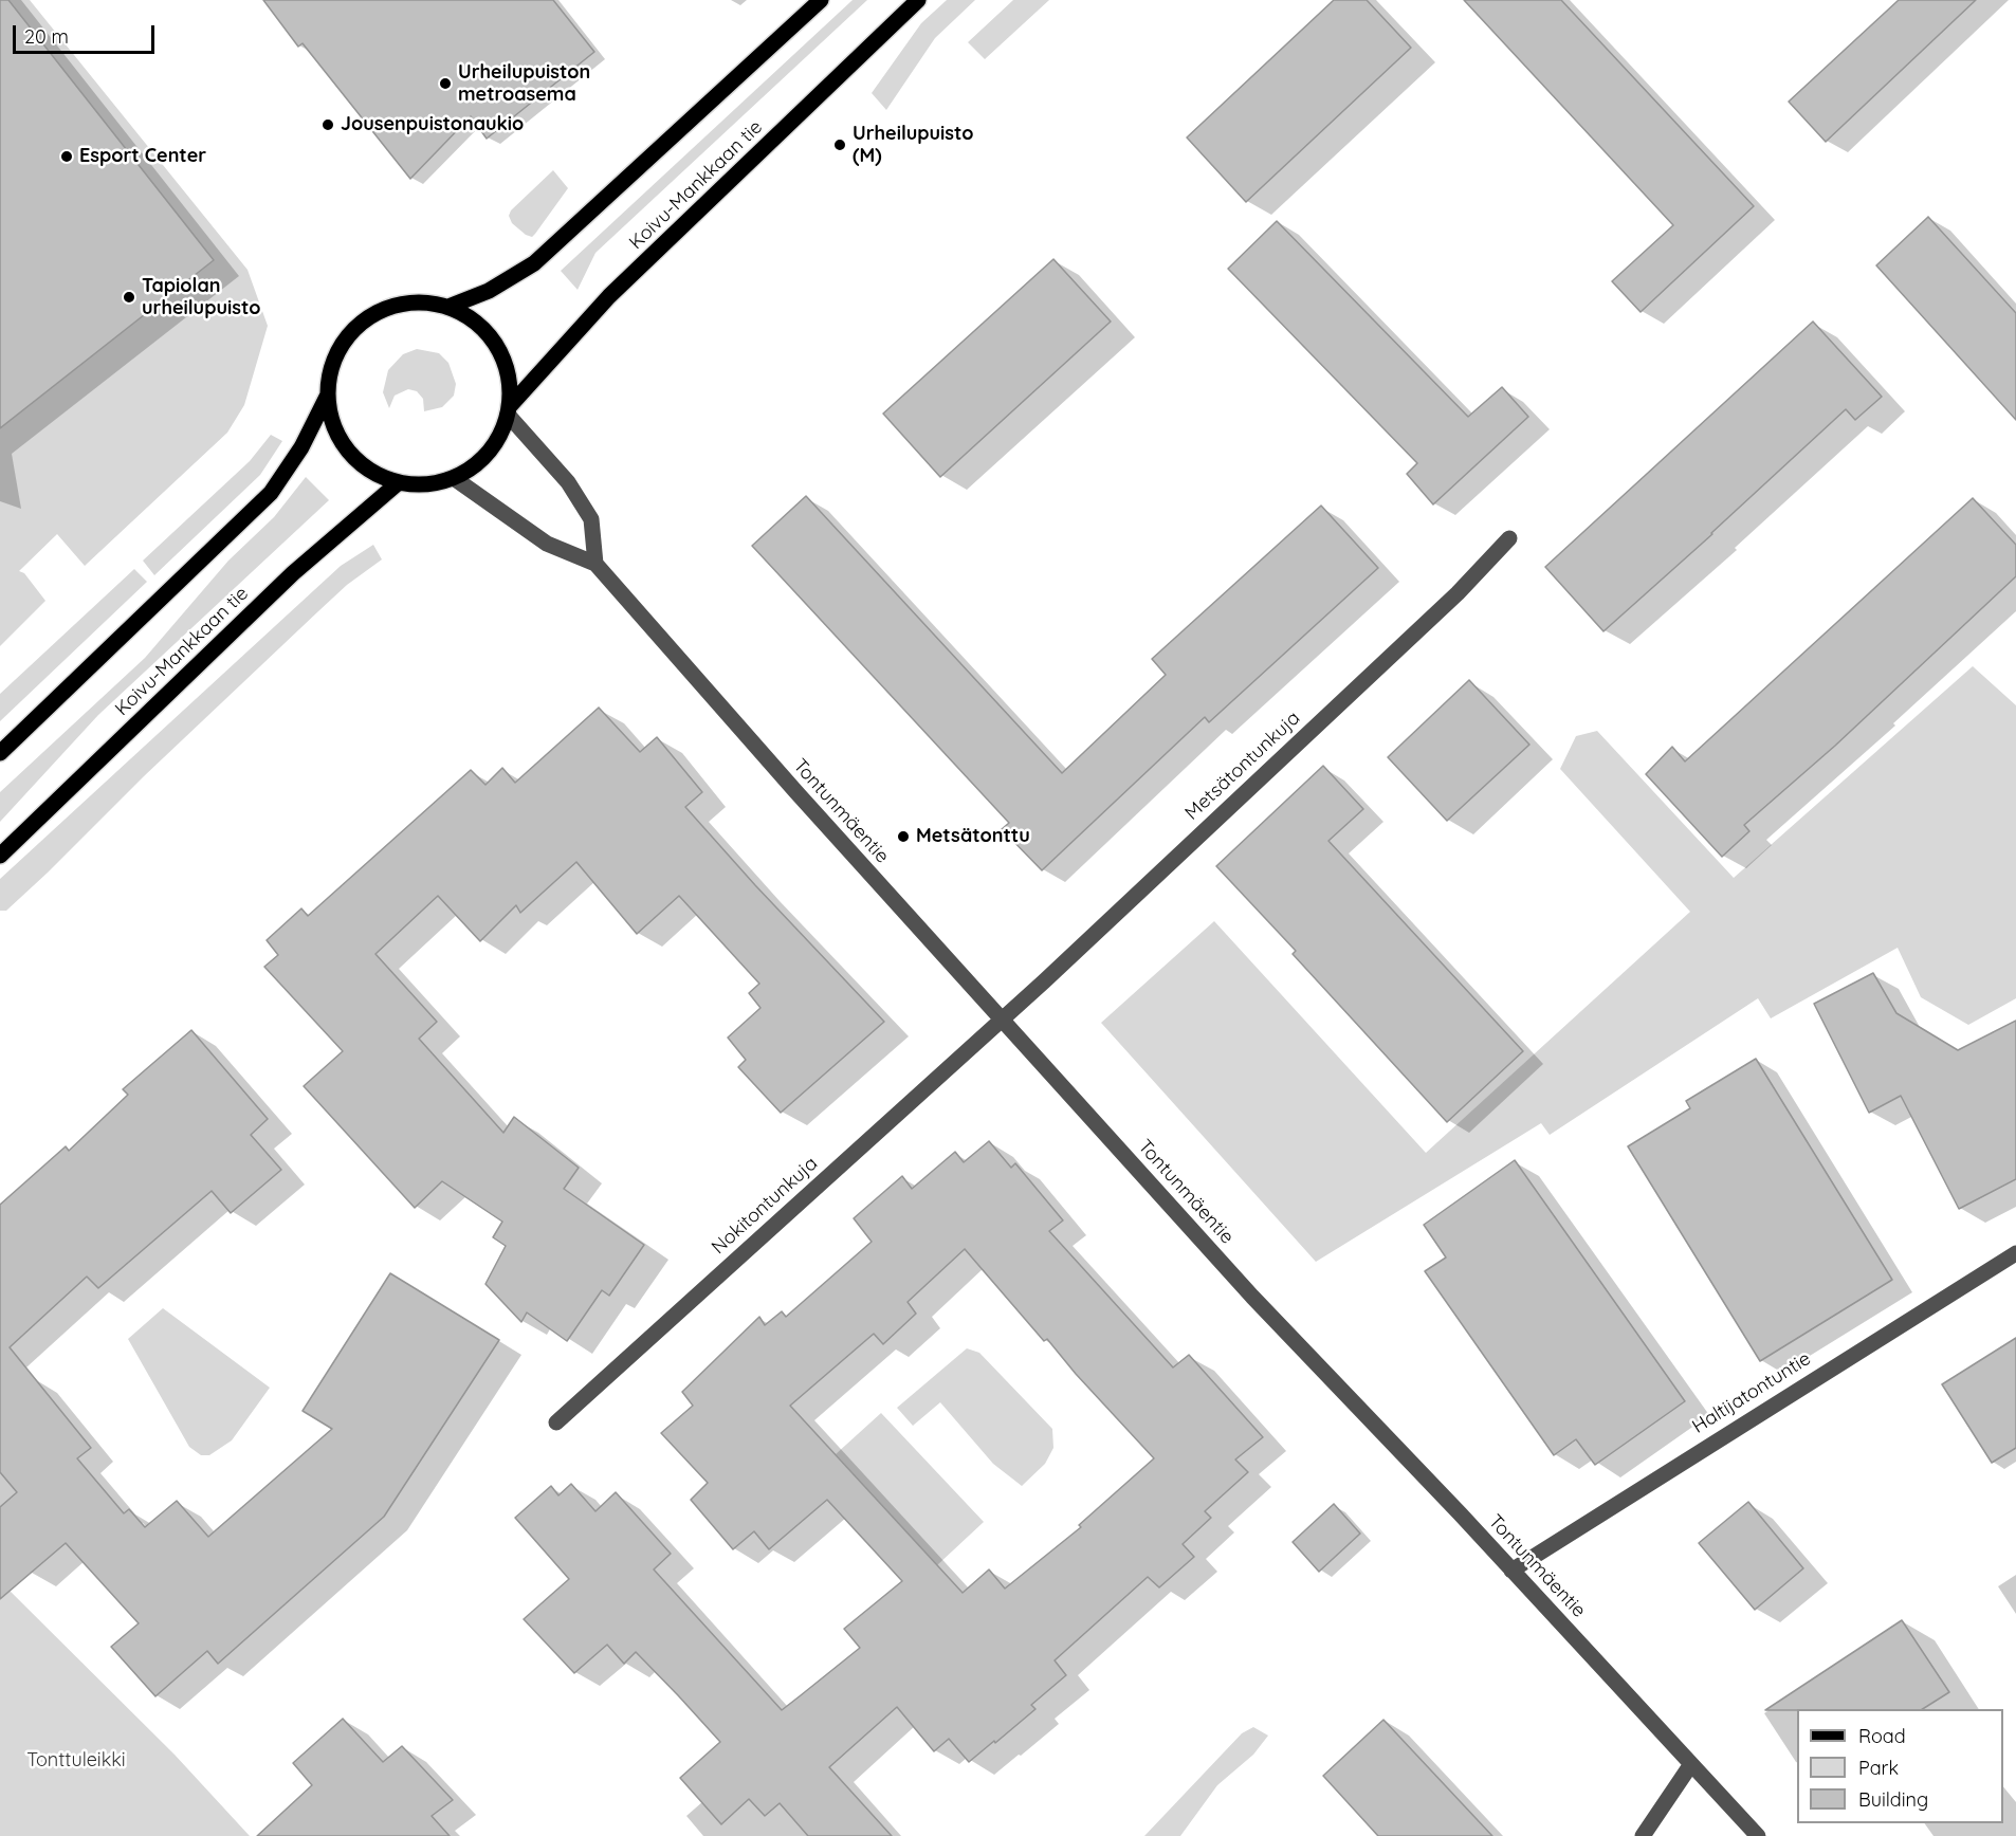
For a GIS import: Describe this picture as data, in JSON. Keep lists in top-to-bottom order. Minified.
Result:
{"streets":{"main road":["Koivu-Mankkaan tie"],"street":["Metsätontunkuja","Tontunmäentie","Nokitontunkuja","Haltijatontuntie"]},"crossings":[["Koivu-Mankkaan tie","Tontunmäentie"],["Metsätontunkuja","Tontunmäentie"],["Metsätontunkuja","Nokitontunkuja"],["Tontunmäentie","Nokitontunkuja"],["Tontunmäentie","Haltijatontuntie"]],"parks":["Tonttuleikki"],"places":["Urheilupuiston metroasema","Jousenpuistonaukio","Urheilupuisto (M)","Esport Center","Tapiolan urheilupuisto","Metsätonttu"],"legend":["Road","Park","Building"],"scale_bar":"20 m"}
